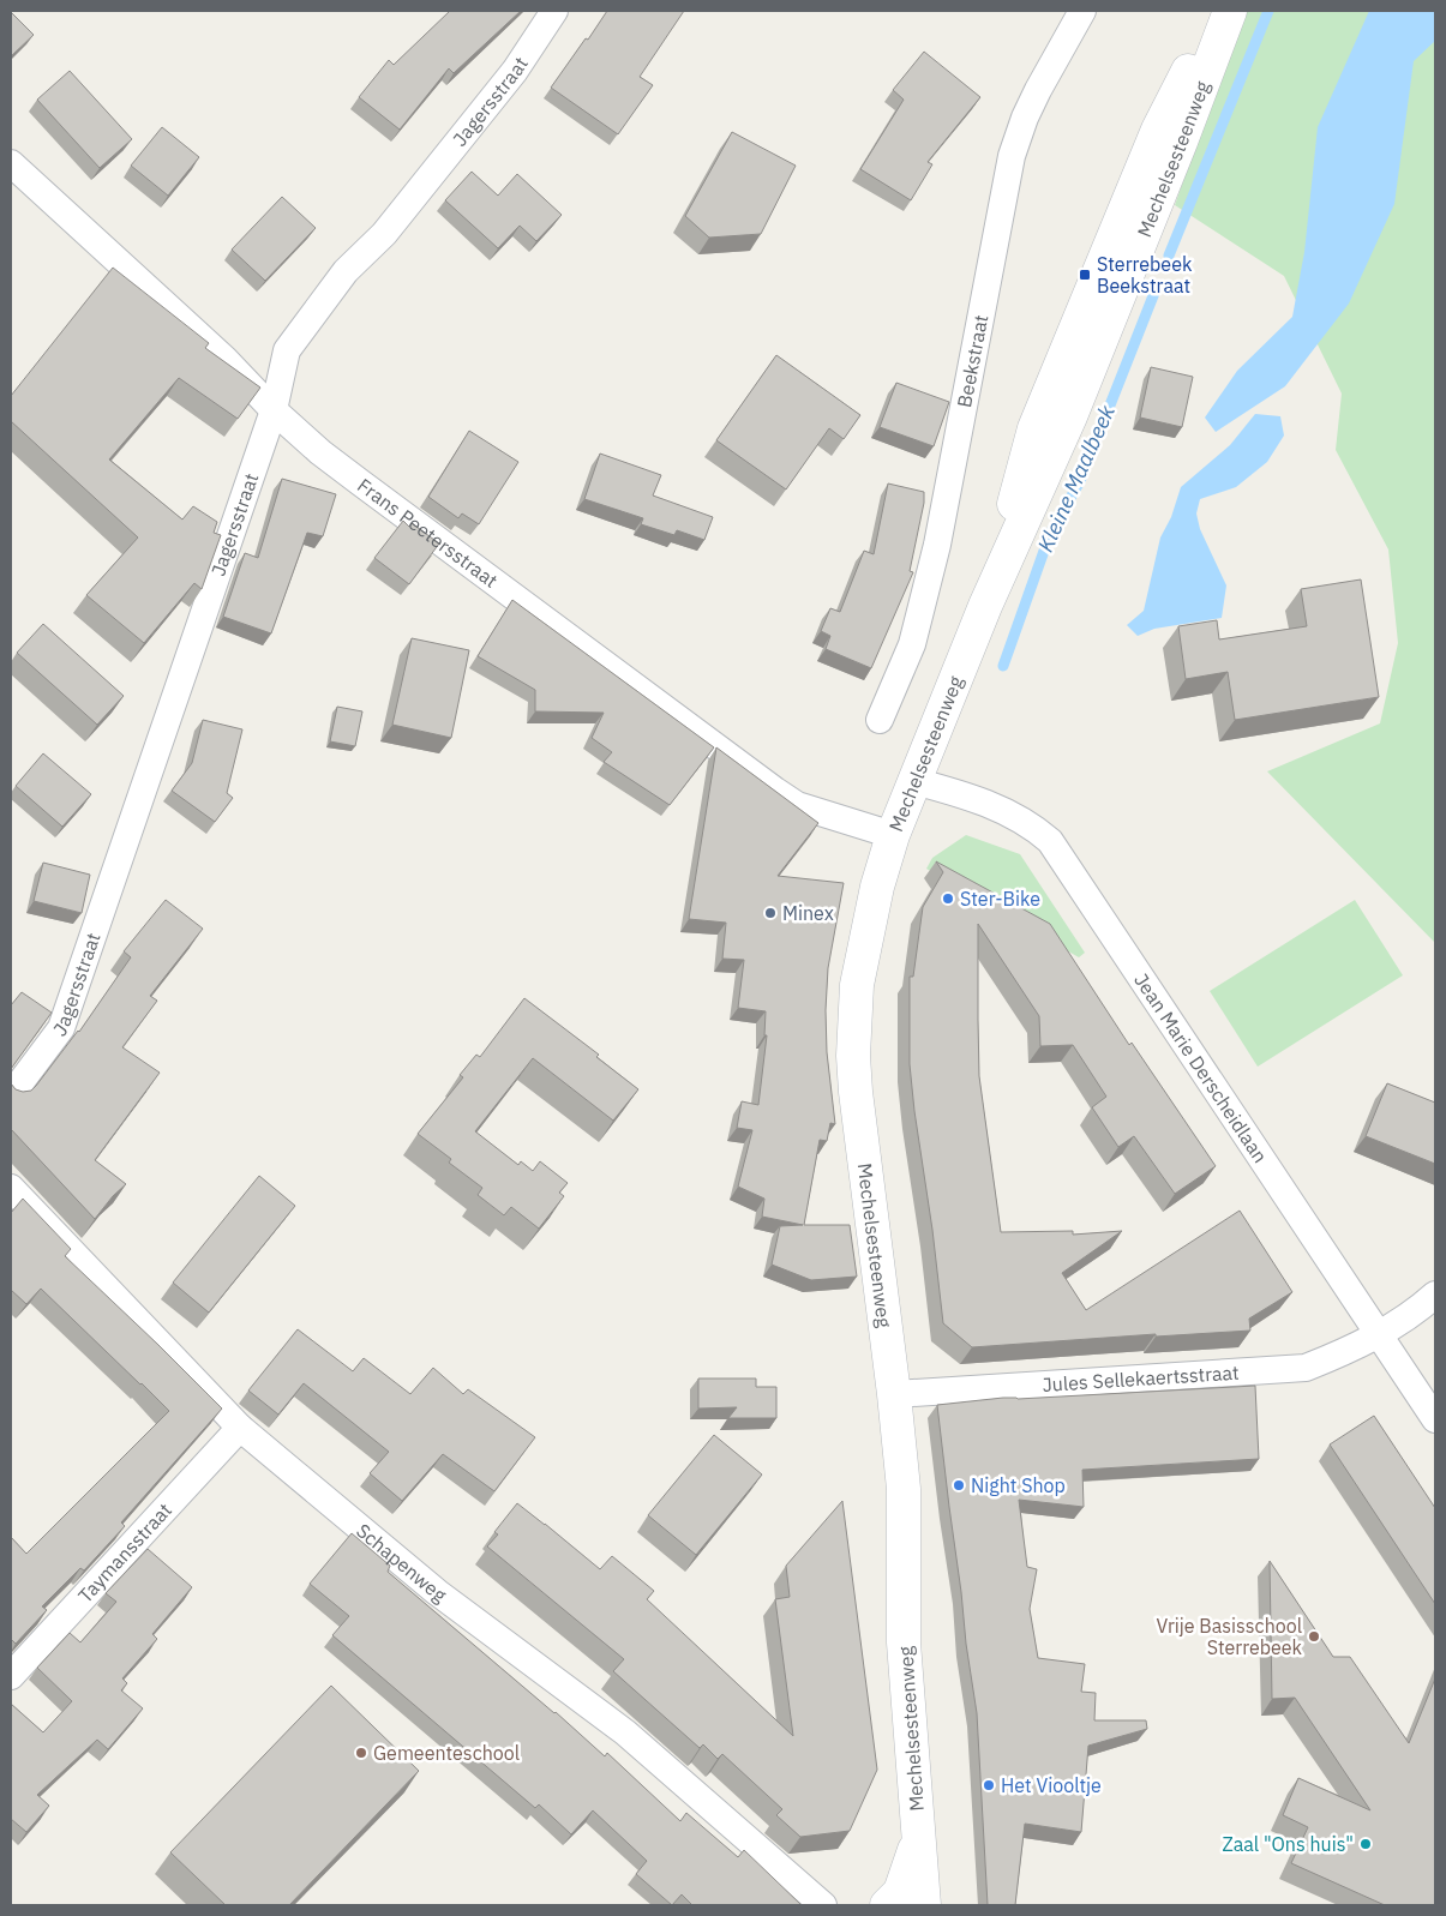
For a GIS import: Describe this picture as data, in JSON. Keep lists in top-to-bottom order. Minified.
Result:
{"streets":{"main road":["Mechelsesteenweg"],"street":["Jagersstraat","Beekstraat","Frans Peetersstraat","Jean Marie Derscheidlaan","Jules Sellekaertsstraat","Taymansstraat","Schapenweg"]},"crossings":[["Jagersstraat","Frans Peetersstraat"],["Mechelsesteenweg","Frans Peetersstraat"],["Mechelsesteenweg","Jean Marie Derscheidlaan"],["Mechelsesteenweg","Jules Sellekaertsstraat"],["Jean Marie Derscheidlaan","Jules Sellekaertsstraat"],["Taymansstraat","Schapenweg"]],"water":["Kleine Maalbeek"],"places":{"transit":["Sterrebeek Beekstraat"],"other":["Ster-Bike","Minex","Night Shop","Vrije Basisschool Sterrebeek","Gemeenteschool","Het Viooltje","Zaal \"Ons huis\""]}}
